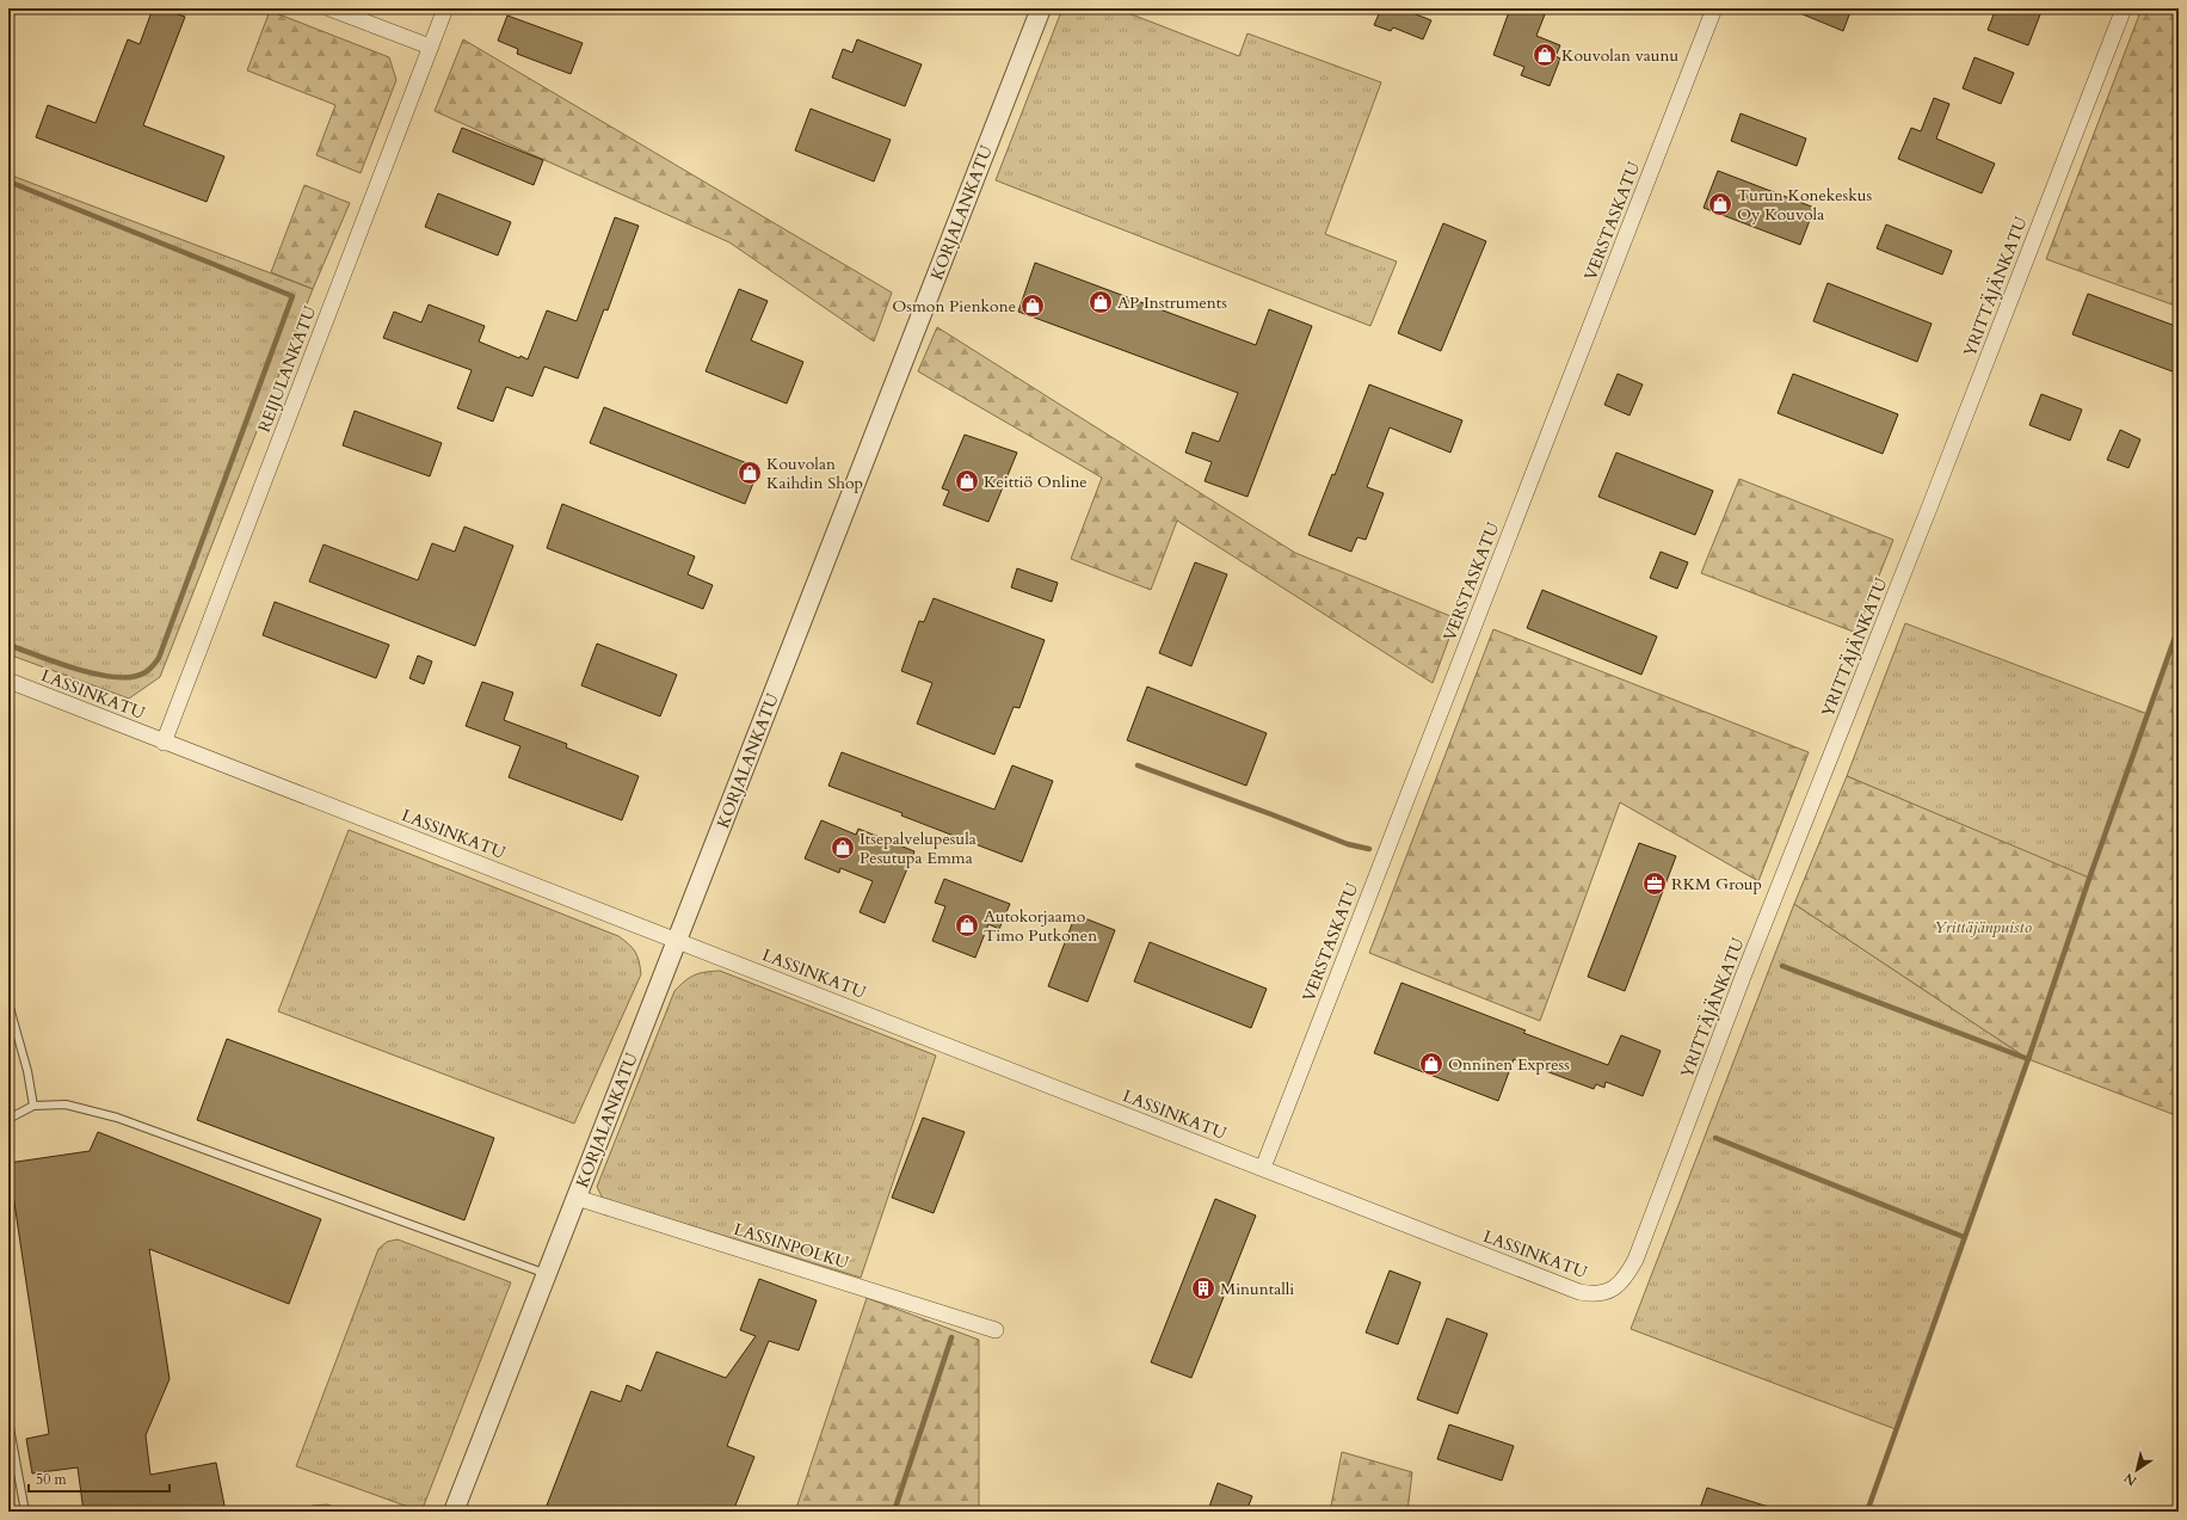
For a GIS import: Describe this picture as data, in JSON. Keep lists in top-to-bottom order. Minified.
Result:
{"streets":{"street":["KORJALANKATU","VERSTASKATU","YRITTÄJÄNKATU","REIJULANKATU","LASSINKATU","LASSINPOLKU"]},"crossings":[["KORJALANKATU","LASSINKATU"],["KORJALANKATU","LASSINPOLKU"],["VERSTASKATU","LASSINKATU"],["YRITTÄJÄNKATU","LASSINKATU"],["REIJULANKATU","LASSINKATU"]],"parks":["Yrittäjänpuisto"],"places":{"shop":["Kouvolan vaunu","Turun Konekeskus Oy Kouvola","AP Instruments","Osmon Pienkone","Kouvolan Kaihdin Shop","Keittiö Online","Itsepalvelupesula Pesutupa Emma","Autokorjaamo Timo Putkonen","Onninen Express"],"office":["RKM Group"],"building":["Minuntalli"]},"scale_bar":"50 m","north":"bottom left"}
